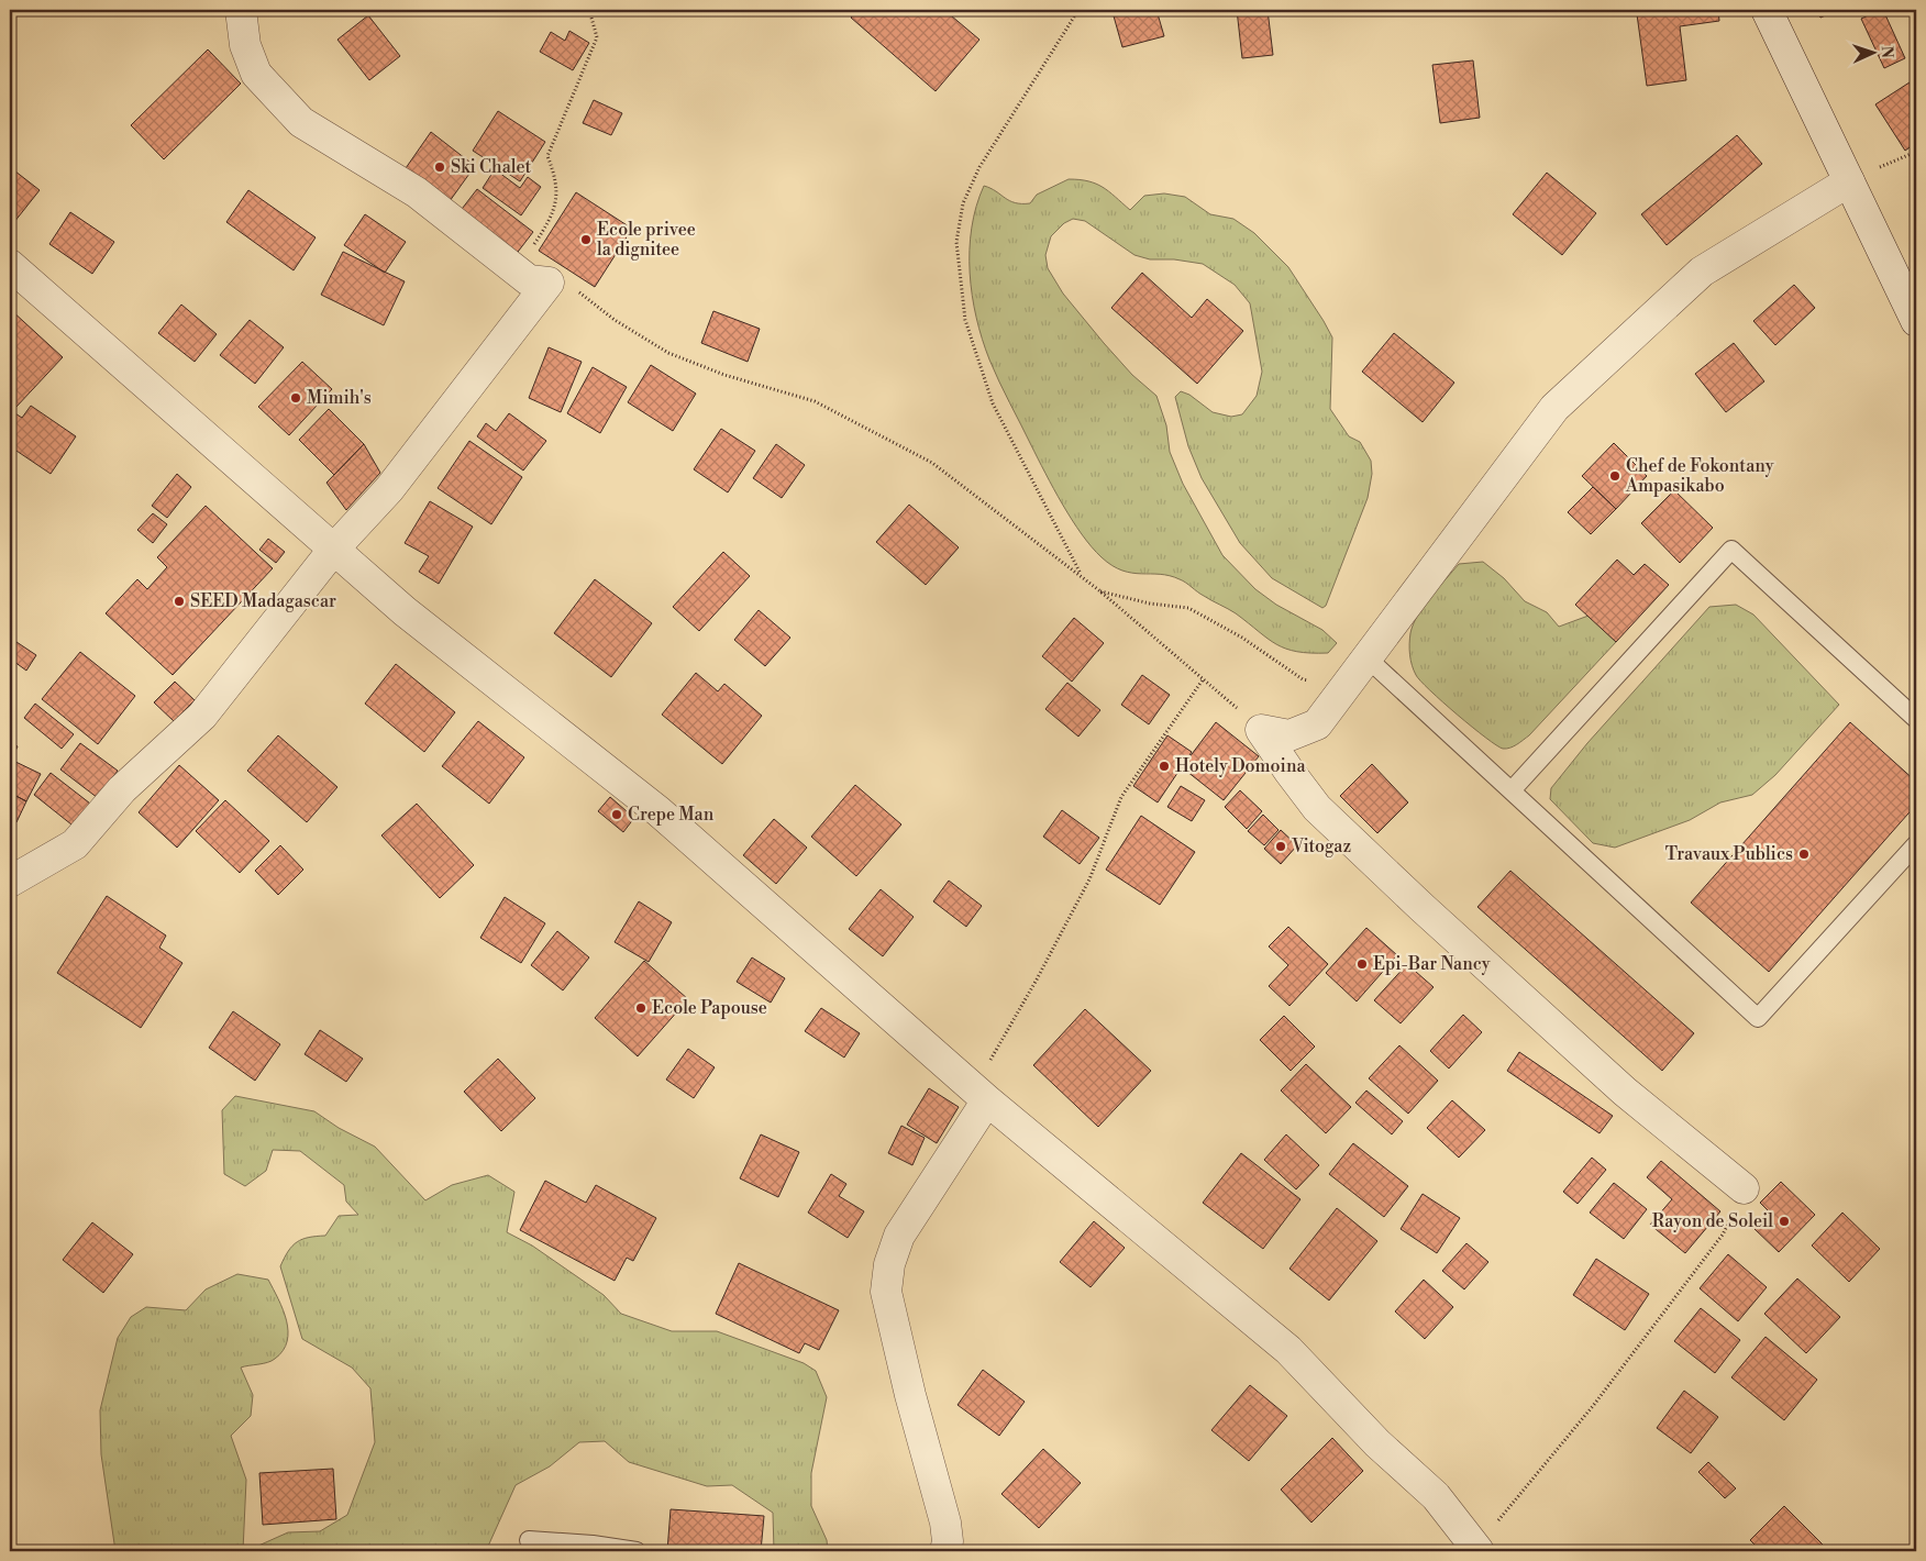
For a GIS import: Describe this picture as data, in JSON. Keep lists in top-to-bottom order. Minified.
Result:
{"places":["Ski Chalet","Ecole privee la dignitee","Mimih's","Chef de Fokontany Ampasikabo","SEED Madagascar","Hotely Domoina","Crepe Man","Vitogaz","Travaux Publics","Epi-Bar Nancy","Ecole Papouse","Rayon de Soleil"],"north":"right"}
